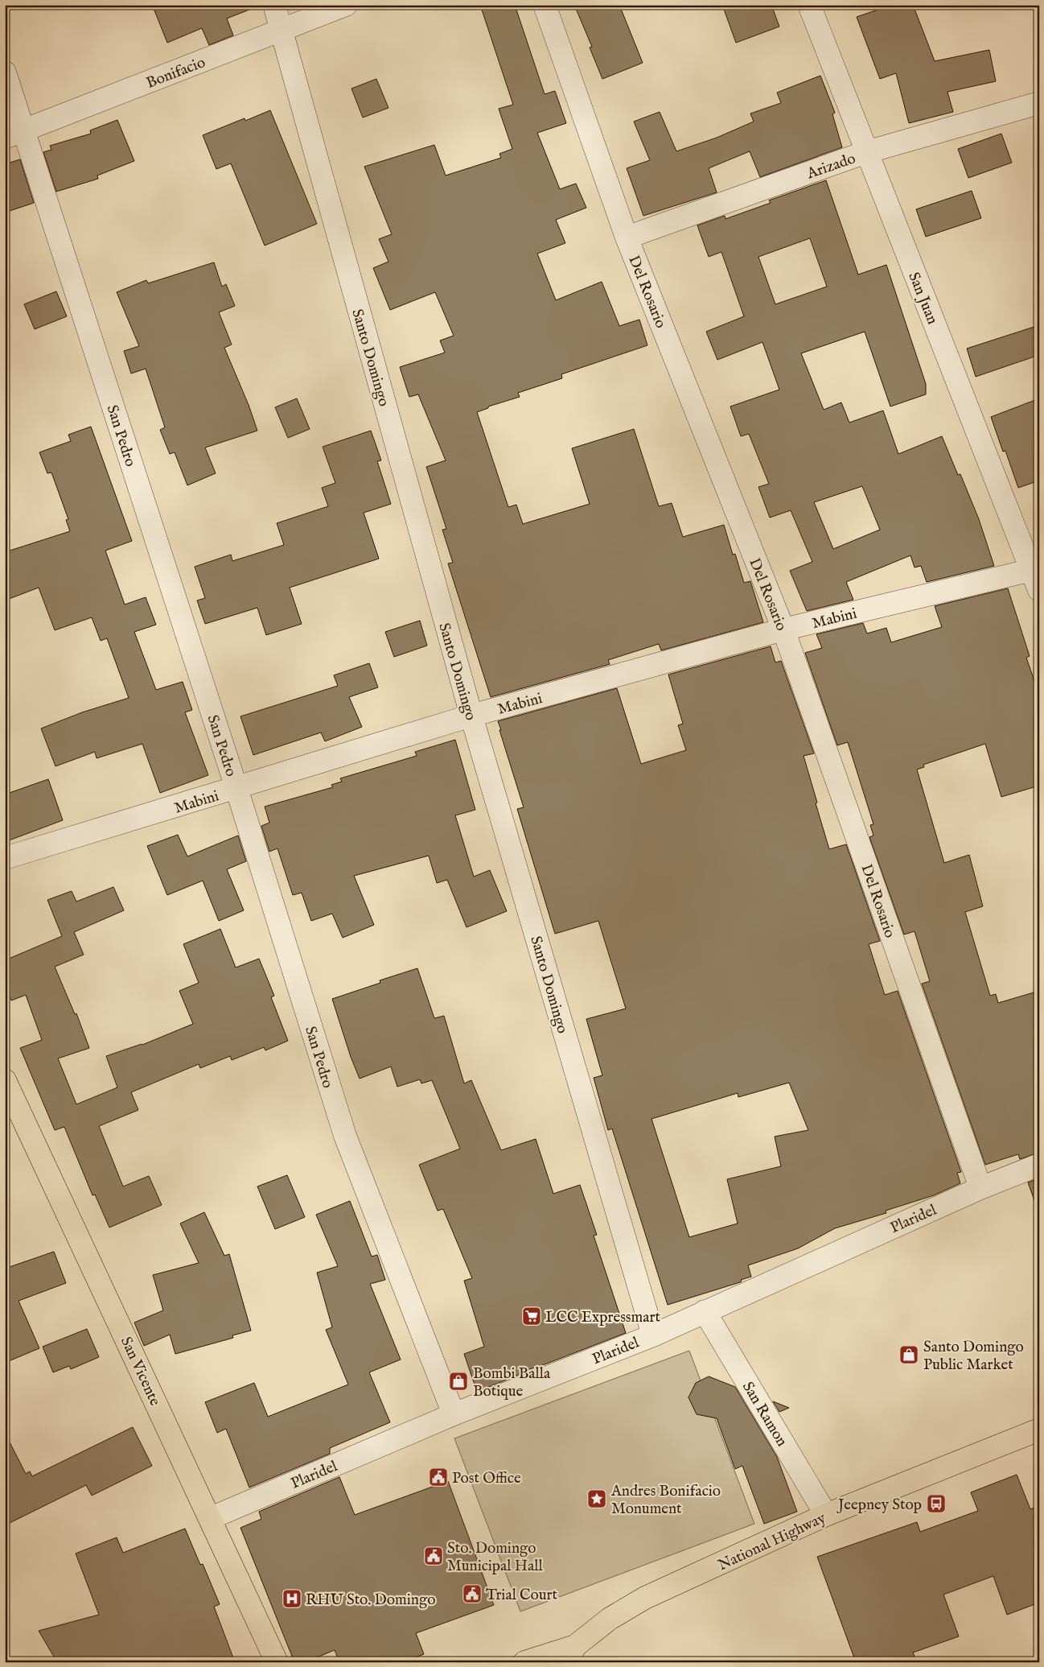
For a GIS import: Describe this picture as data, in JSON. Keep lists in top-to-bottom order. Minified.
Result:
{"streets":{"main road":["San Vicente","National Highway"],"street":["Bonifacio","Arizado","Del Rosario","San Juan","Santo Domingo","San Pedro","Mabini","Plaridel","San Ramon"]},"crossings":[["Bonifacio","Santo Domingo"],["Bonifacio","San Pedro"],["Arizado","Del Rosario"],["Arizado","San Juan"],["Del Rosario","Mabini"],["Del Rosario","Plaridel"],["San Juan","Mabini"],["Santo Domingo","Mabini"],["Santo Domingo","Plaridel"],["San Pedro","Mabini"],["San Pedro","Plaridel"],["Plaridel","San Vicente"],["Plaridel","San Ramon"],["San Ramon","National Highway"]],"places":{"supermarket":["LCC Expressmart"],"shop":["Santo Domingo Public Market","Bombi Balla Botique"],"public building":["Post Office","Sto. Domingo Municipal Hall","Trial Court"],"place":["Andres Bonifacio Monument"],"bus stop":["Jeepney Stop"],"hospital":["RHU Sto. Domingo"]}}
